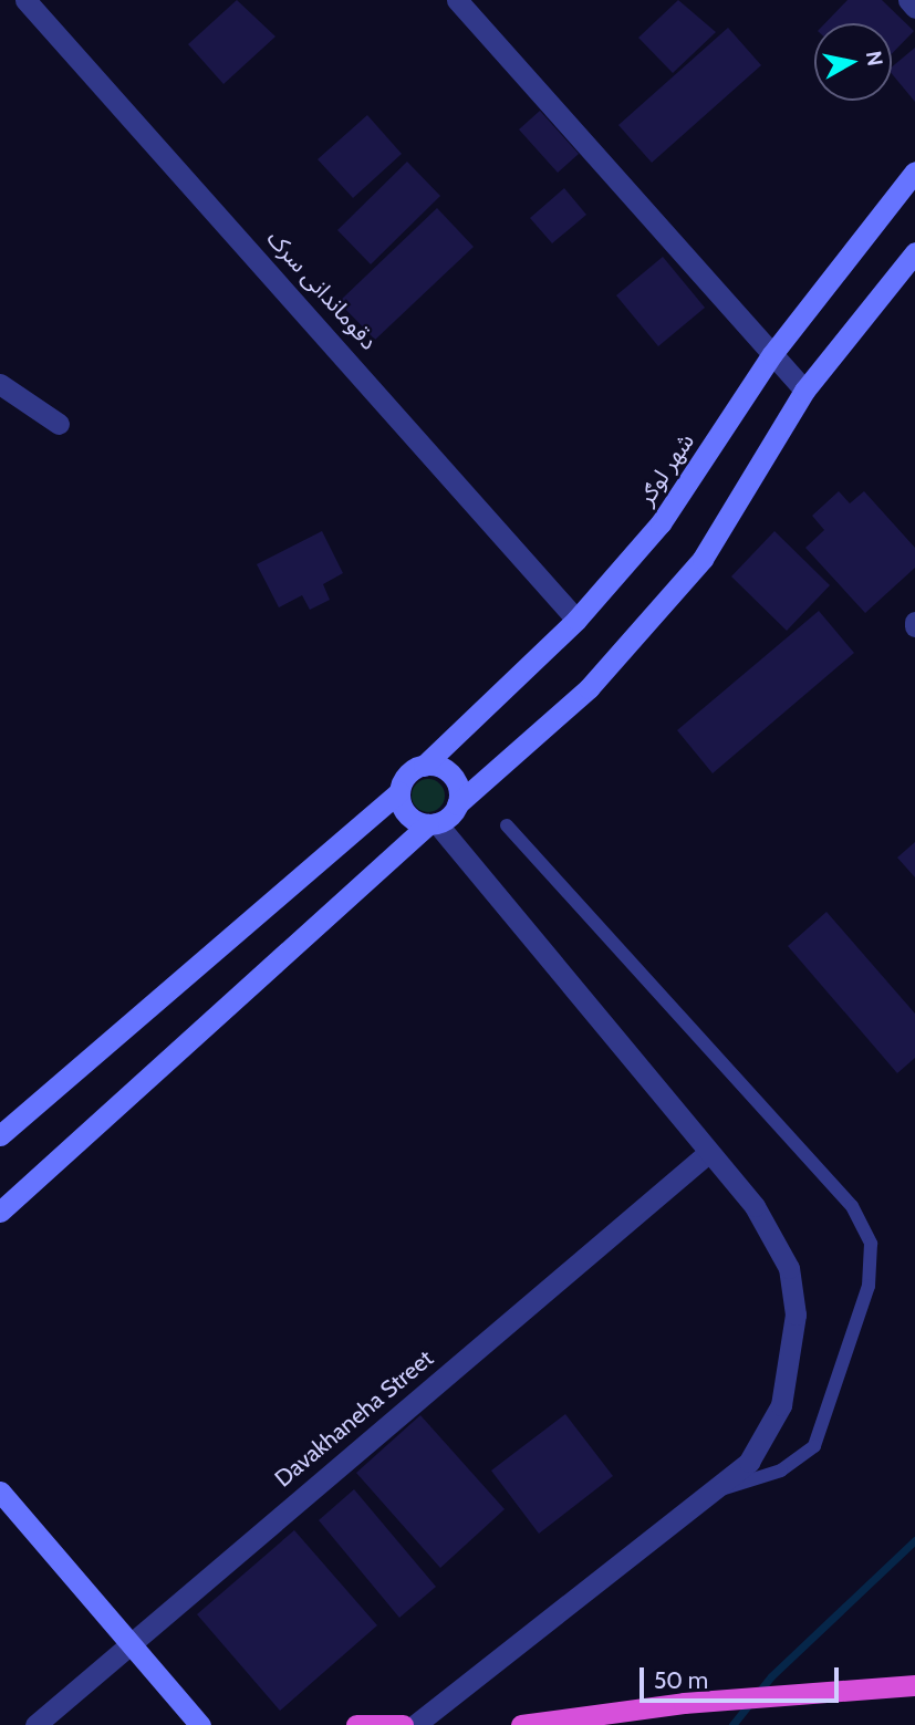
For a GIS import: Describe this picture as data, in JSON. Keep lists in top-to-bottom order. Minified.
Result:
{"streets":{"main road":["شهر لوګر"],"street":["دقوماندانی سرک","Davakhaneha Street"]},"crossings":[["دقوماندانی سرک","شهر لوګر"]],"scale_bar":"50 m","north":"right"}
